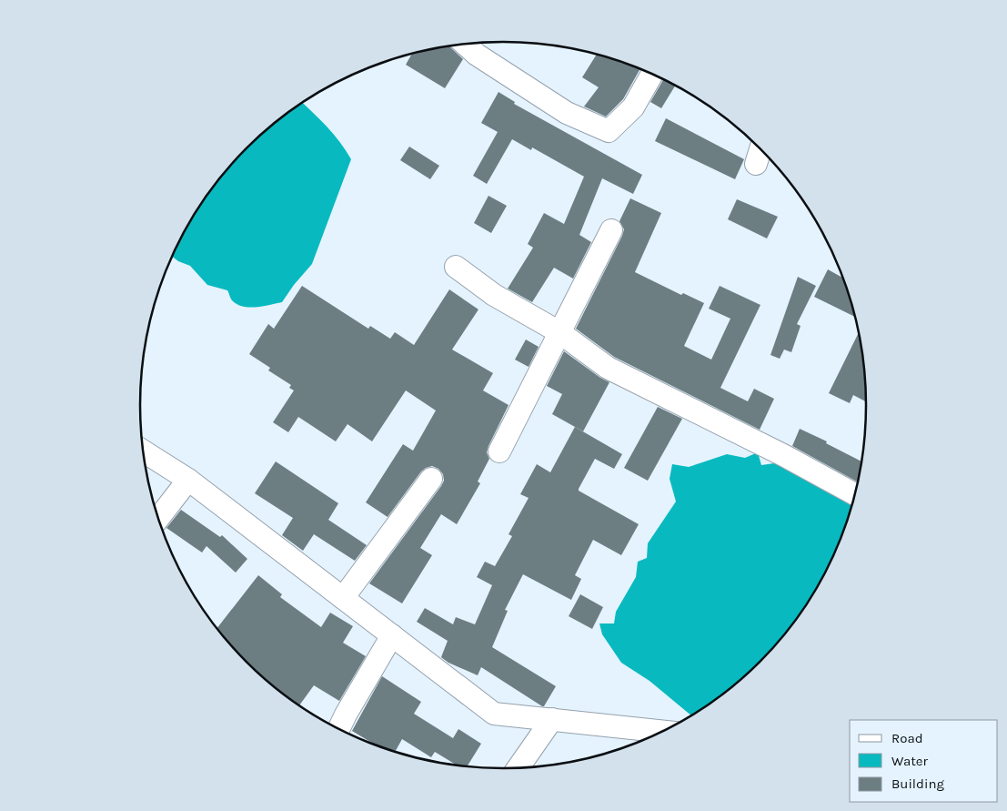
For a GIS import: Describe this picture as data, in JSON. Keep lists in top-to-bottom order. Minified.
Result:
{"legend":["Road","Water","Building"]}
